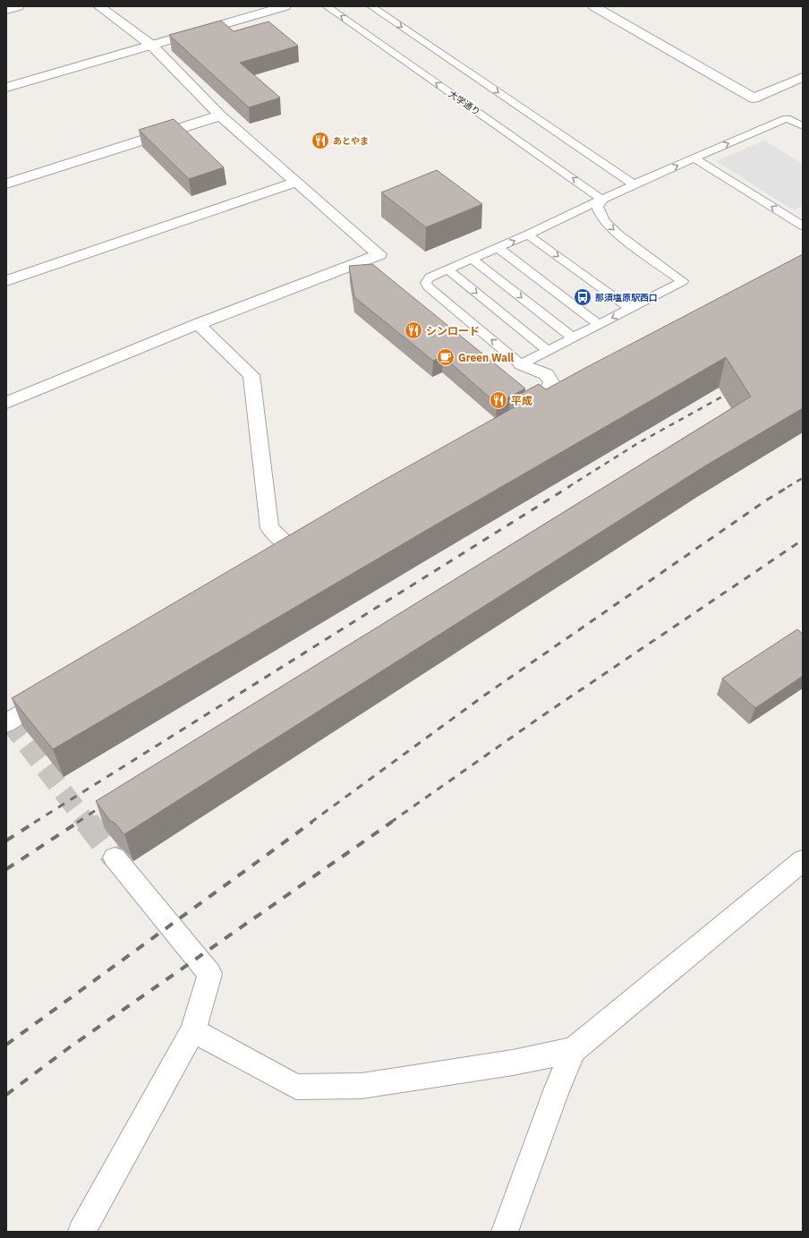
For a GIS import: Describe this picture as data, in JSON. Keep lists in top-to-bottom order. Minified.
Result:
{"streets":{"lane":["大学通り"]},"places":{"restaurant":["あとやま","シンロード","平成"],"bus stop":["那須塩原駅西口"],"cafe":["Green Wall"]}}
